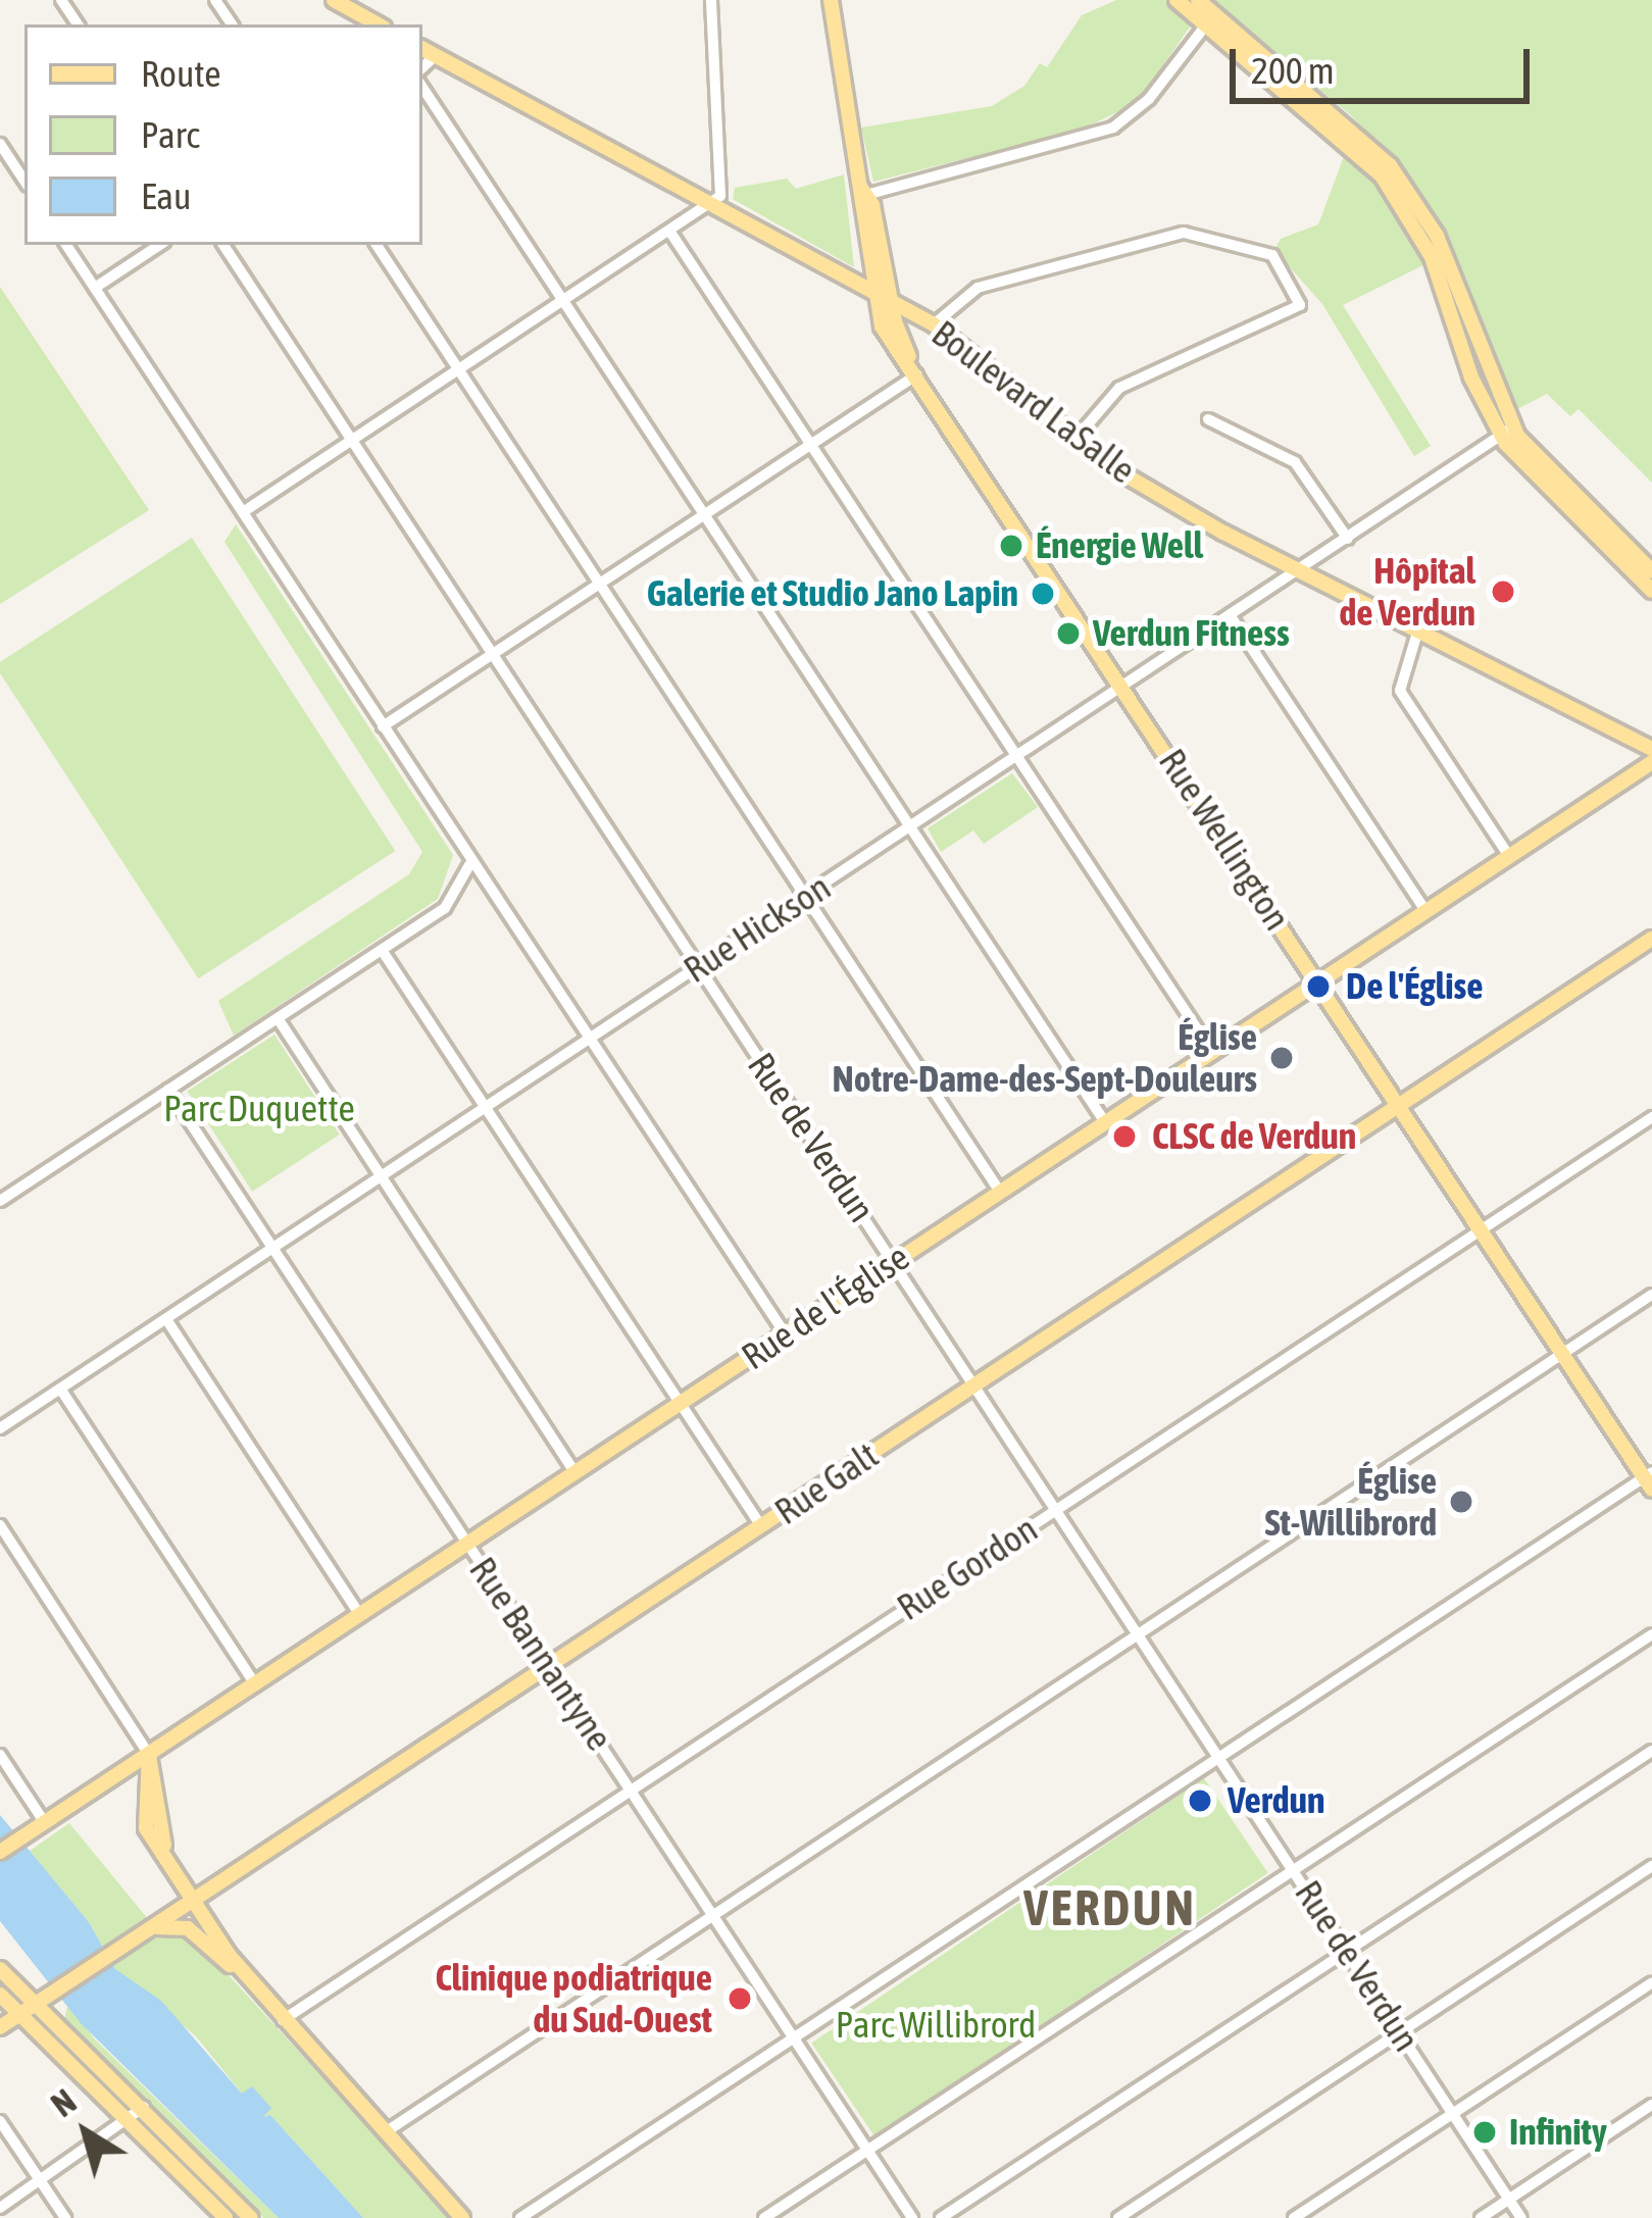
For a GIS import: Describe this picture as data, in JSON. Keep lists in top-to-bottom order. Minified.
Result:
{"streets":{"main road":["Boulevard LaSalle","Rue Wellington","Rue de l'Église","Rue Galt"],"street":["Rue Hickson","Rue de Verdun","Rue Gordon","Rue Bannantyne"]},"crossings":[["Boulevard LaSalle","Rue Wellington"],["Boulevard LaSalle","Rue Hickson"],["Rue Wellington","Rue Hickson"],["Rue Wellington","Rue de l'Église"],["Rue Wellington","Rue Galt"],["Rue Wellington","Rue Gordon"],["Rue Hickson","Rue de Verdun"],["Rue Hickson","Rue Bannantyne"],["Rue de Verdun","Rue de l'Église"],["Rue de Verdun","Rue Galt"],["Rue de Verdun","Rue Gordon"],["Rue de l'Église","Rue Bannantyne"],["Rue Galt","Rue Bannantyne"],["Rue Gordon","Rue Bannantyne"]],"districts":["VERDUN"],"parks":["Parc Duquette","Parc Willibrord"],"places":["Énergie Well","Hôpital de Verdun","Galerie et Studio Jano Lapin","Verdun Fitness","De l'Église","Église Notre-Dame-des-Sept-Douleurs","CLSC de Verdun","Église St-Willibrord","Verdun","Clinique podiatrique du Sud-Ouest","Infinity"],"legend":["Route","Parc","Eau"],"scale_bar":"200 m","north":"top left"}
